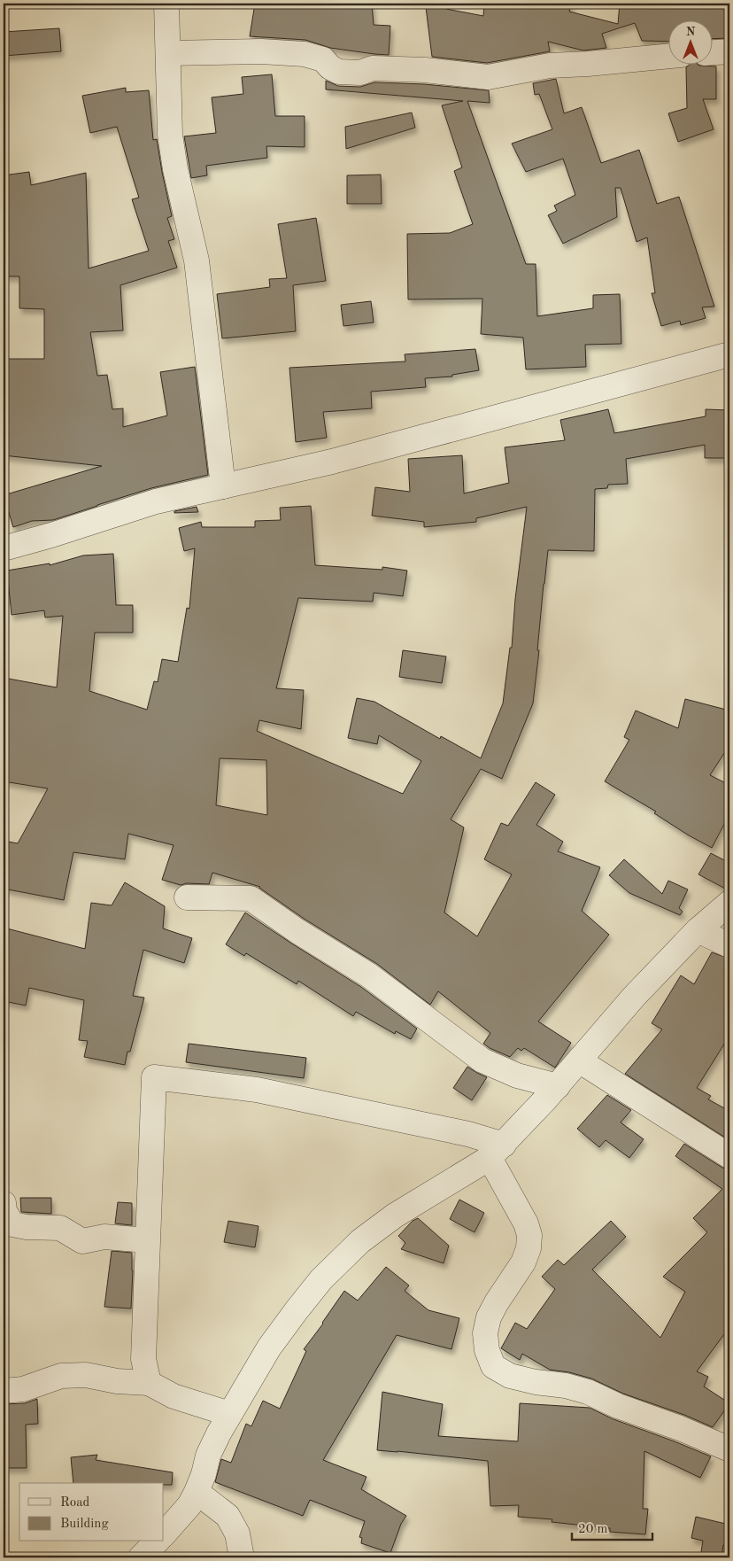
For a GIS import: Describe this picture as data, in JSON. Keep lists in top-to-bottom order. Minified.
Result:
{"legend":["Road","Building"],"scale_bar":"20 m","north":"top"}
